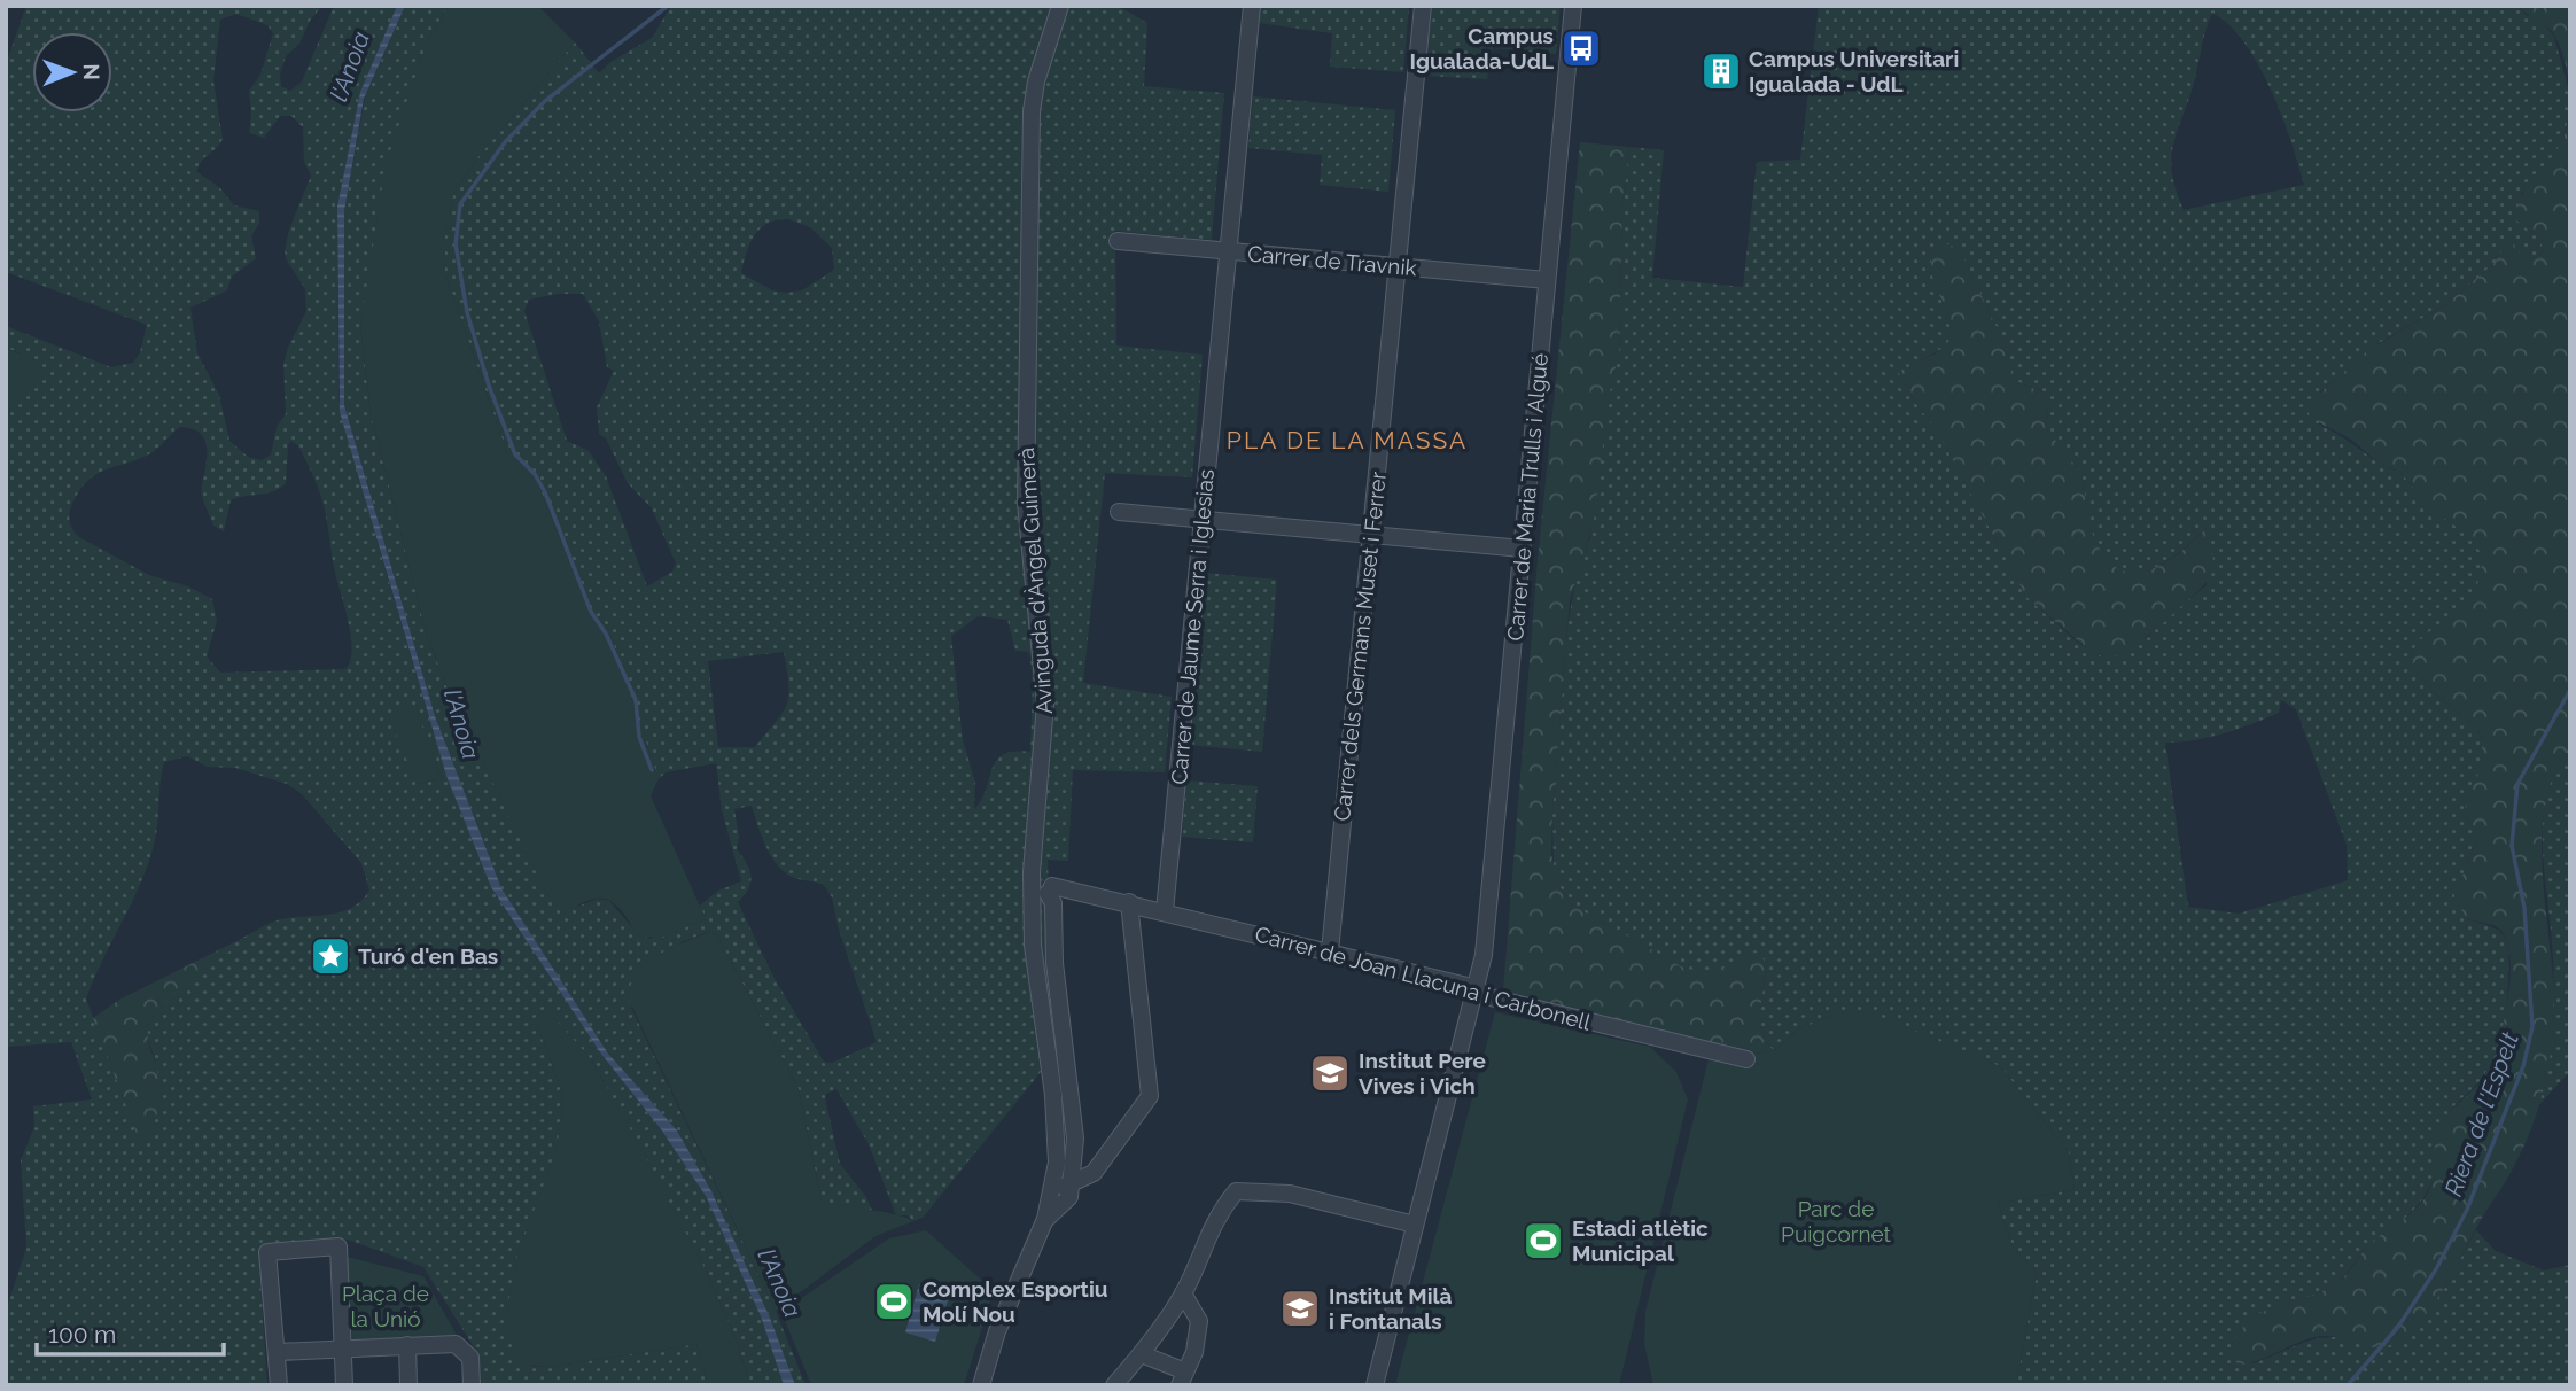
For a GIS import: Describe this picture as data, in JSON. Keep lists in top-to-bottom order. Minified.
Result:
{"streets":{"street":["Carrer de Travnik","Carrer de Maria Trulls i Algué","Avinguda d'Àngel Guimerà","Carrer de Jaume Serra i Iglesias","Carrer dels Germans Muset i Ferrer","Carrer de Joan Llacuna i Carbonell"]},"crossings":[["Carrer de Travnik","Carrer de Maria Trulls i Algué"],["Carrer de Travnik","Carrer de Jaume Serra i Iglesias"],["Carrer de Travnik","Carrer dels Germans Muset i Ferrer"],["Carrer de Maria Trulls i Algué","Carrer de Joan Llacuna i Carbonell"],["Avinguda d'Àngel Guimerà","Carrer de Joan Llacuna i Carbonell"],["Carrer de Jaume Serra i Iglesias","Carrer de Joan Llacuna i Carbonell"],["Carrer dels Germans Muset i Ferrer","Carrer de Joan Llacuna i Carbonell"]],"districts":["PLA DE LA MASSA"],"water":["l'Anoia","Riera de l'Espelt"],"parks":["Parc de Puigcornet","Plaça de la Unió"],"places":{"bus stop":["Campus Igualada-UdL"],"building":["Campus Universitari Igualada - UdL"],"place":["Turó d'en Bas"],"school or university":["Institut Pere Vives i Vich","Institut Milà i Fontanals"],"sports":["Estadi atlètic Municipal","Complex Esportiu Molí Nou"]},"scale_bar":"100 m","north":"right"}
